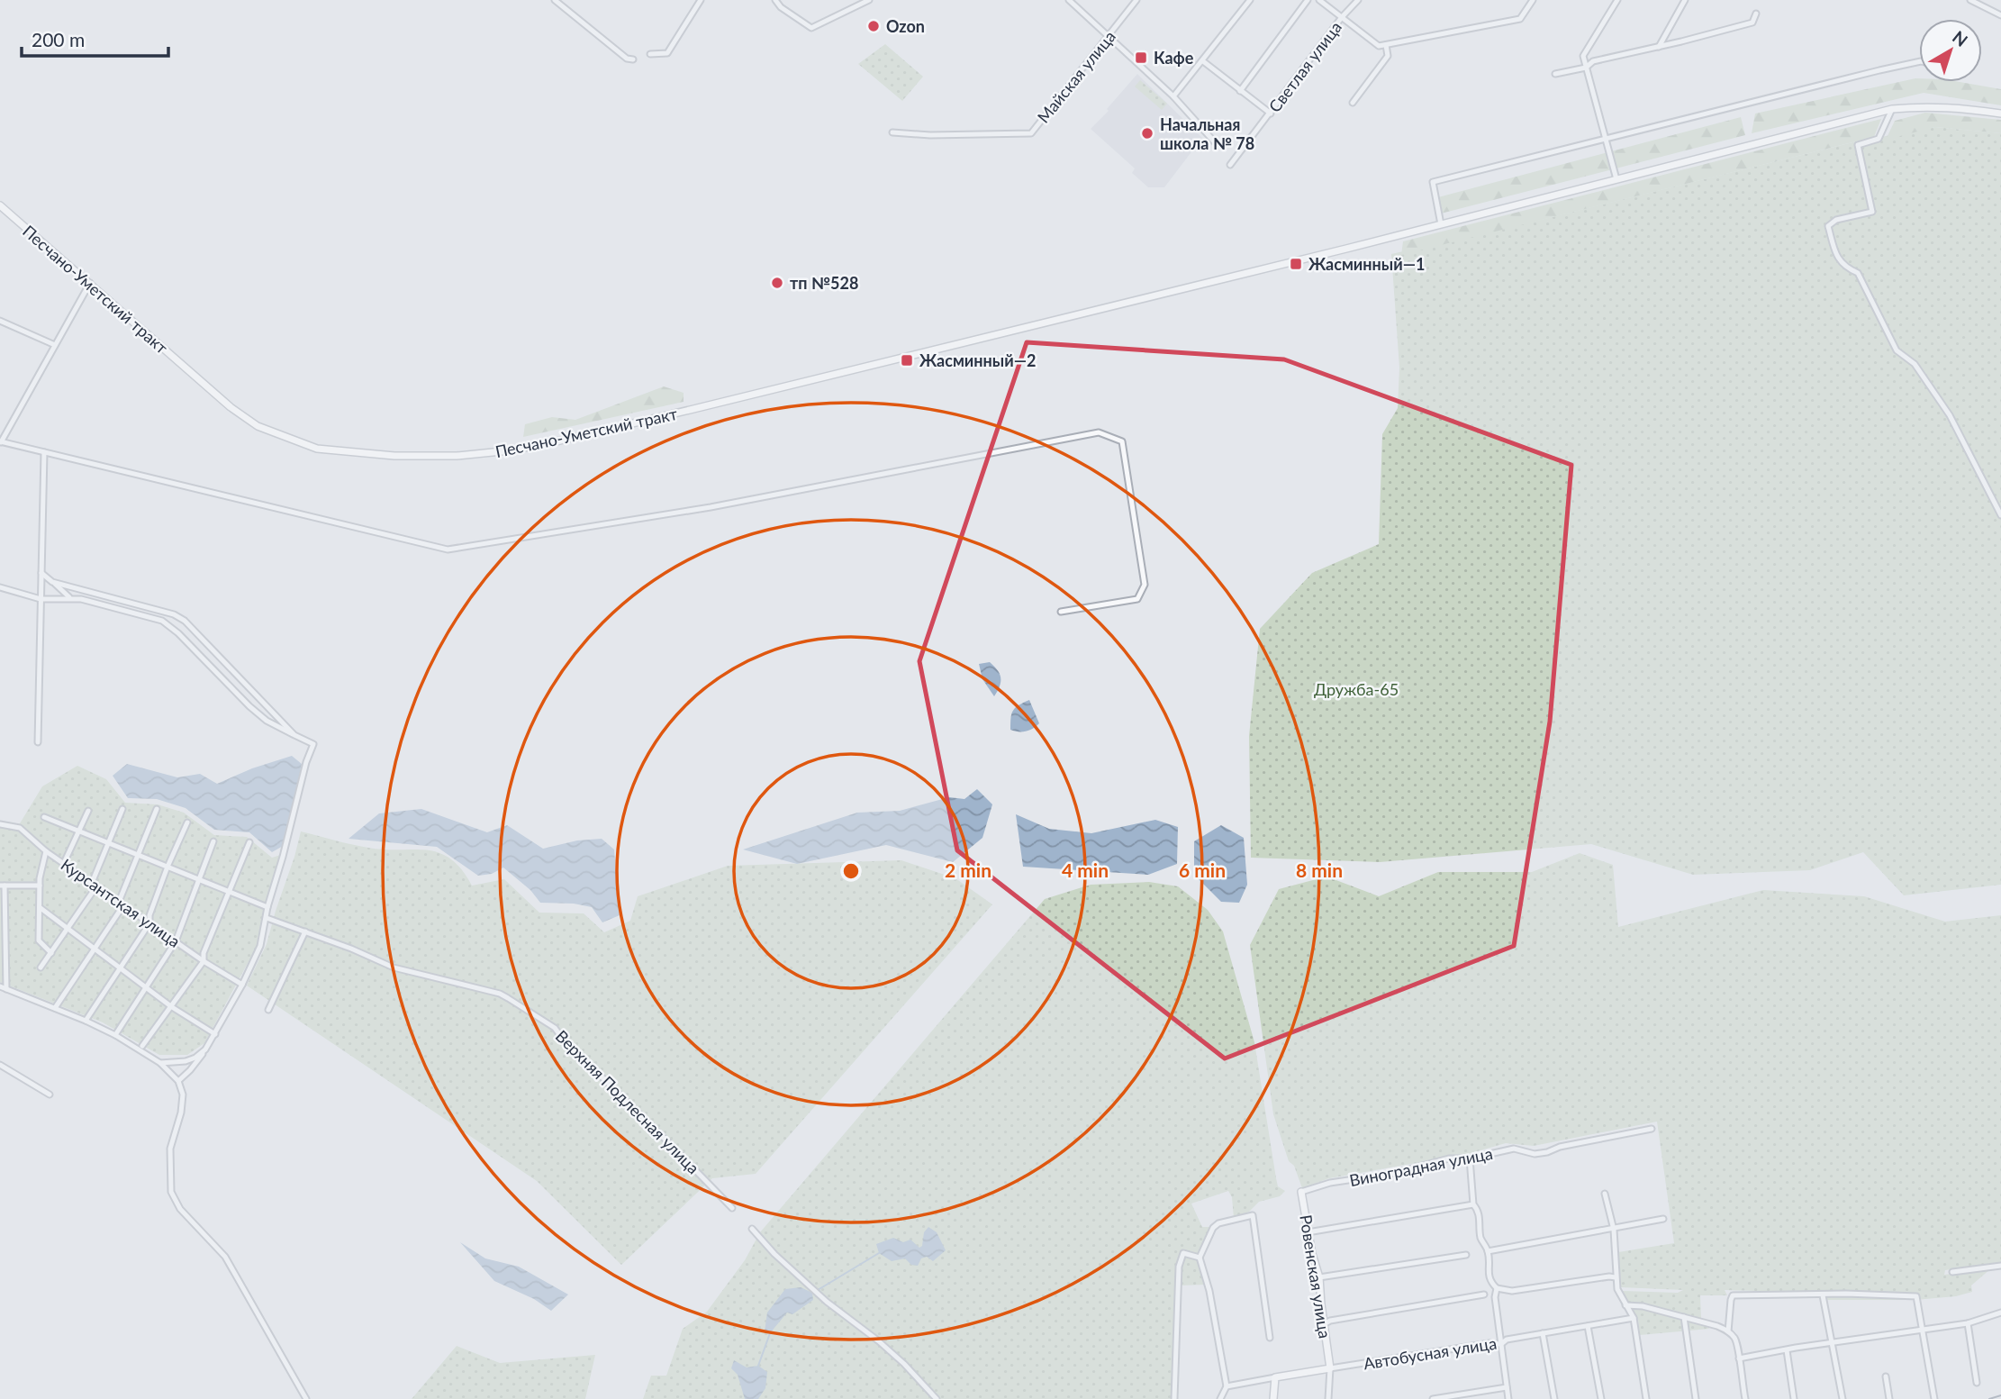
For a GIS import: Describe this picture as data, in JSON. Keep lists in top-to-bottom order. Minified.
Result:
{"streets":{"main road":["Песчано-Уметский тракт","Ровенская улица","Автобусная улица"],"street":["Светлая улица","Майская улица","Курсантская улица","Верхняя Подлесная улица","Виноградная улица"]},"crossings":[["Виноградная улица","Ровенская улица"],["Ровенская улица","Автобусная улица"]],"parks":["Дружба-65"],"places":{"other":["Ozon","Начальная школа № 78","тп №528"],"transit":["Кафе","Жасминный—1","Жасминный—2"]},"scale_bar":"200 m","north":"top right","rings":["2 min","4 min","6 min","8 min"]}
